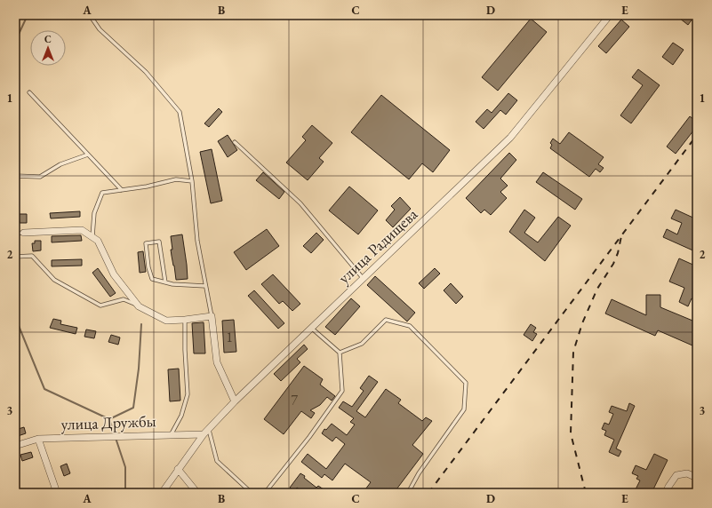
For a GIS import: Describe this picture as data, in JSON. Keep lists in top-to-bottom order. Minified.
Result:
{"streets":{"street":["улица Радищева","улица Дружбы"]},"crossings":[["улица Радищева","улица Дружбы"]],"house_numbers":["1","7"],"north":"top","grid":{"columns":["A","B","C","D","E"],"rows":["1","2","3"]}}
